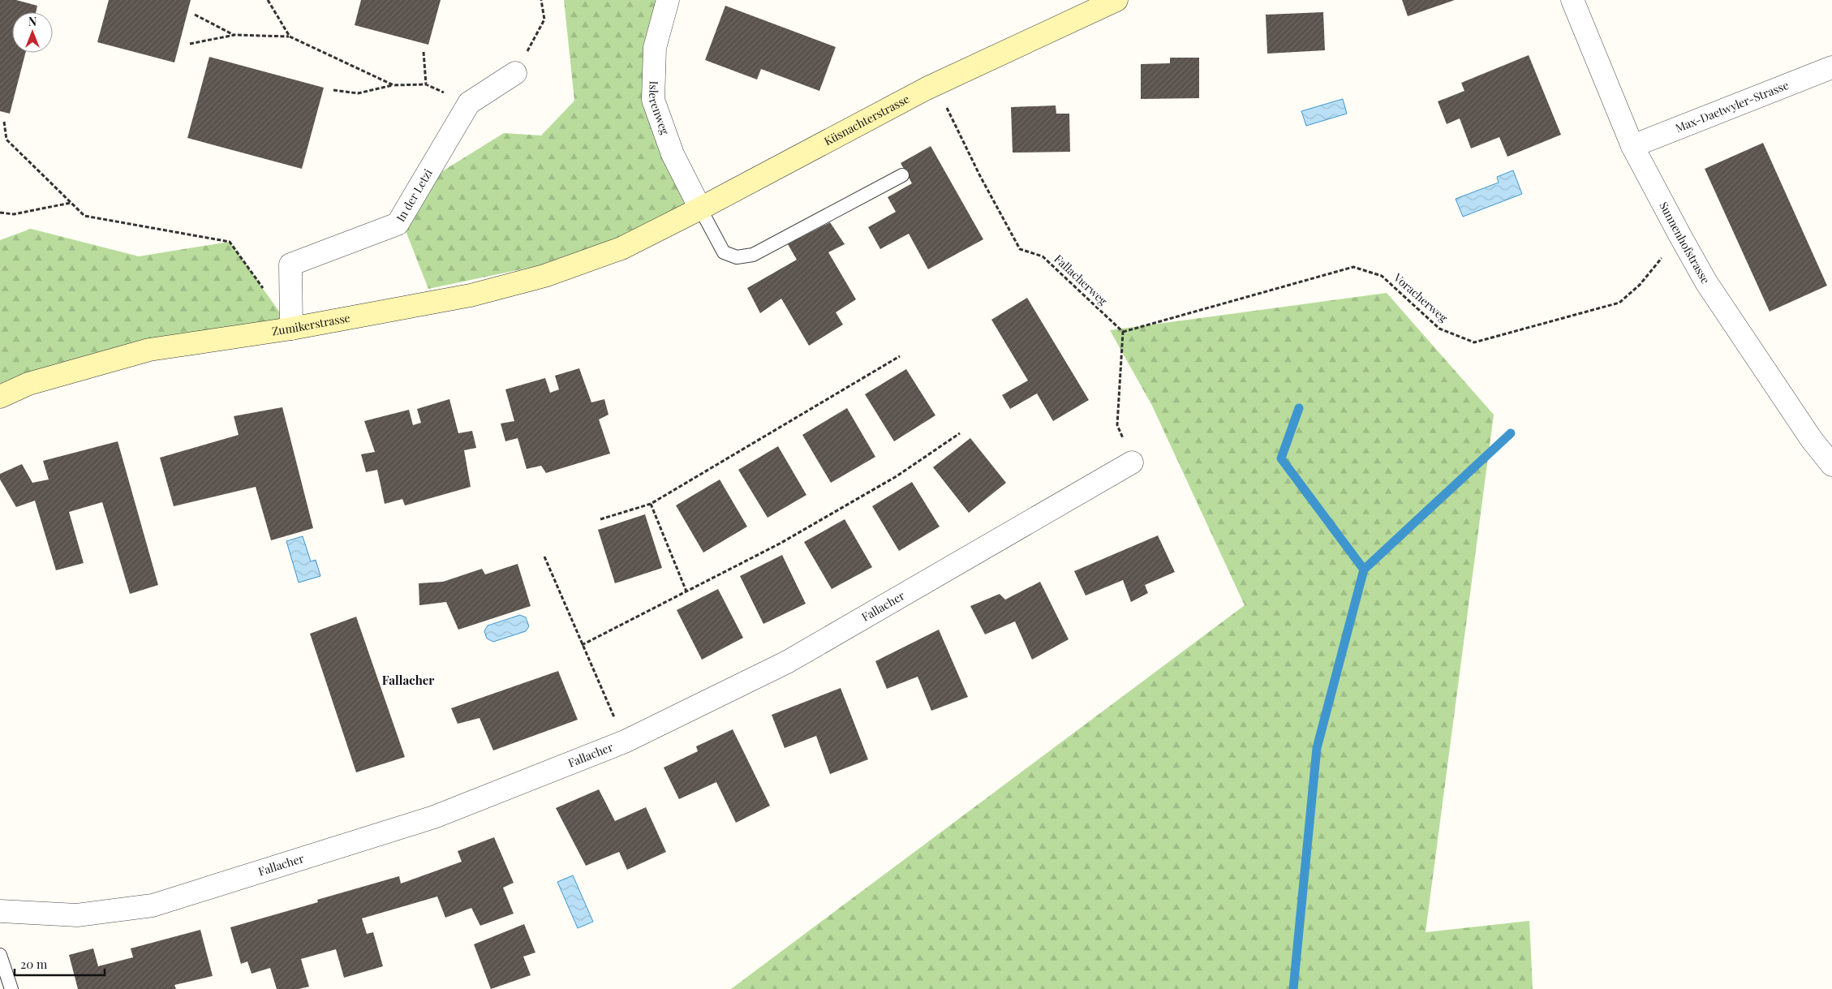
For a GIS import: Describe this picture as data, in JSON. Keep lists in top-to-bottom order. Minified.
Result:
{"streets":{"main road":["Küsnachterstrasse","Zumikerstrasse"],"street":["Islerenweg","Max-Daetwyler-Strasse","In der Letzi","Sunnenhofstrasse","Fallacher"],"path":["Fallacherweg","Voracherweg"]},"crossings":[["Islerenweg","Küsnachterstrasse"],["Max-Daetwyler-Strasse","Sunnenhofstrasse"],["Küsnachterstrasse","Zumikerstrasse"],["In der Letzi","Zumikerstrasse"],["Sunnenhofstrasse","Voracherweg"],["Fallacherweg","Voracherweg"]],"districts":["Fallacher"],"scale_bar":"20 m","north":"top"}
